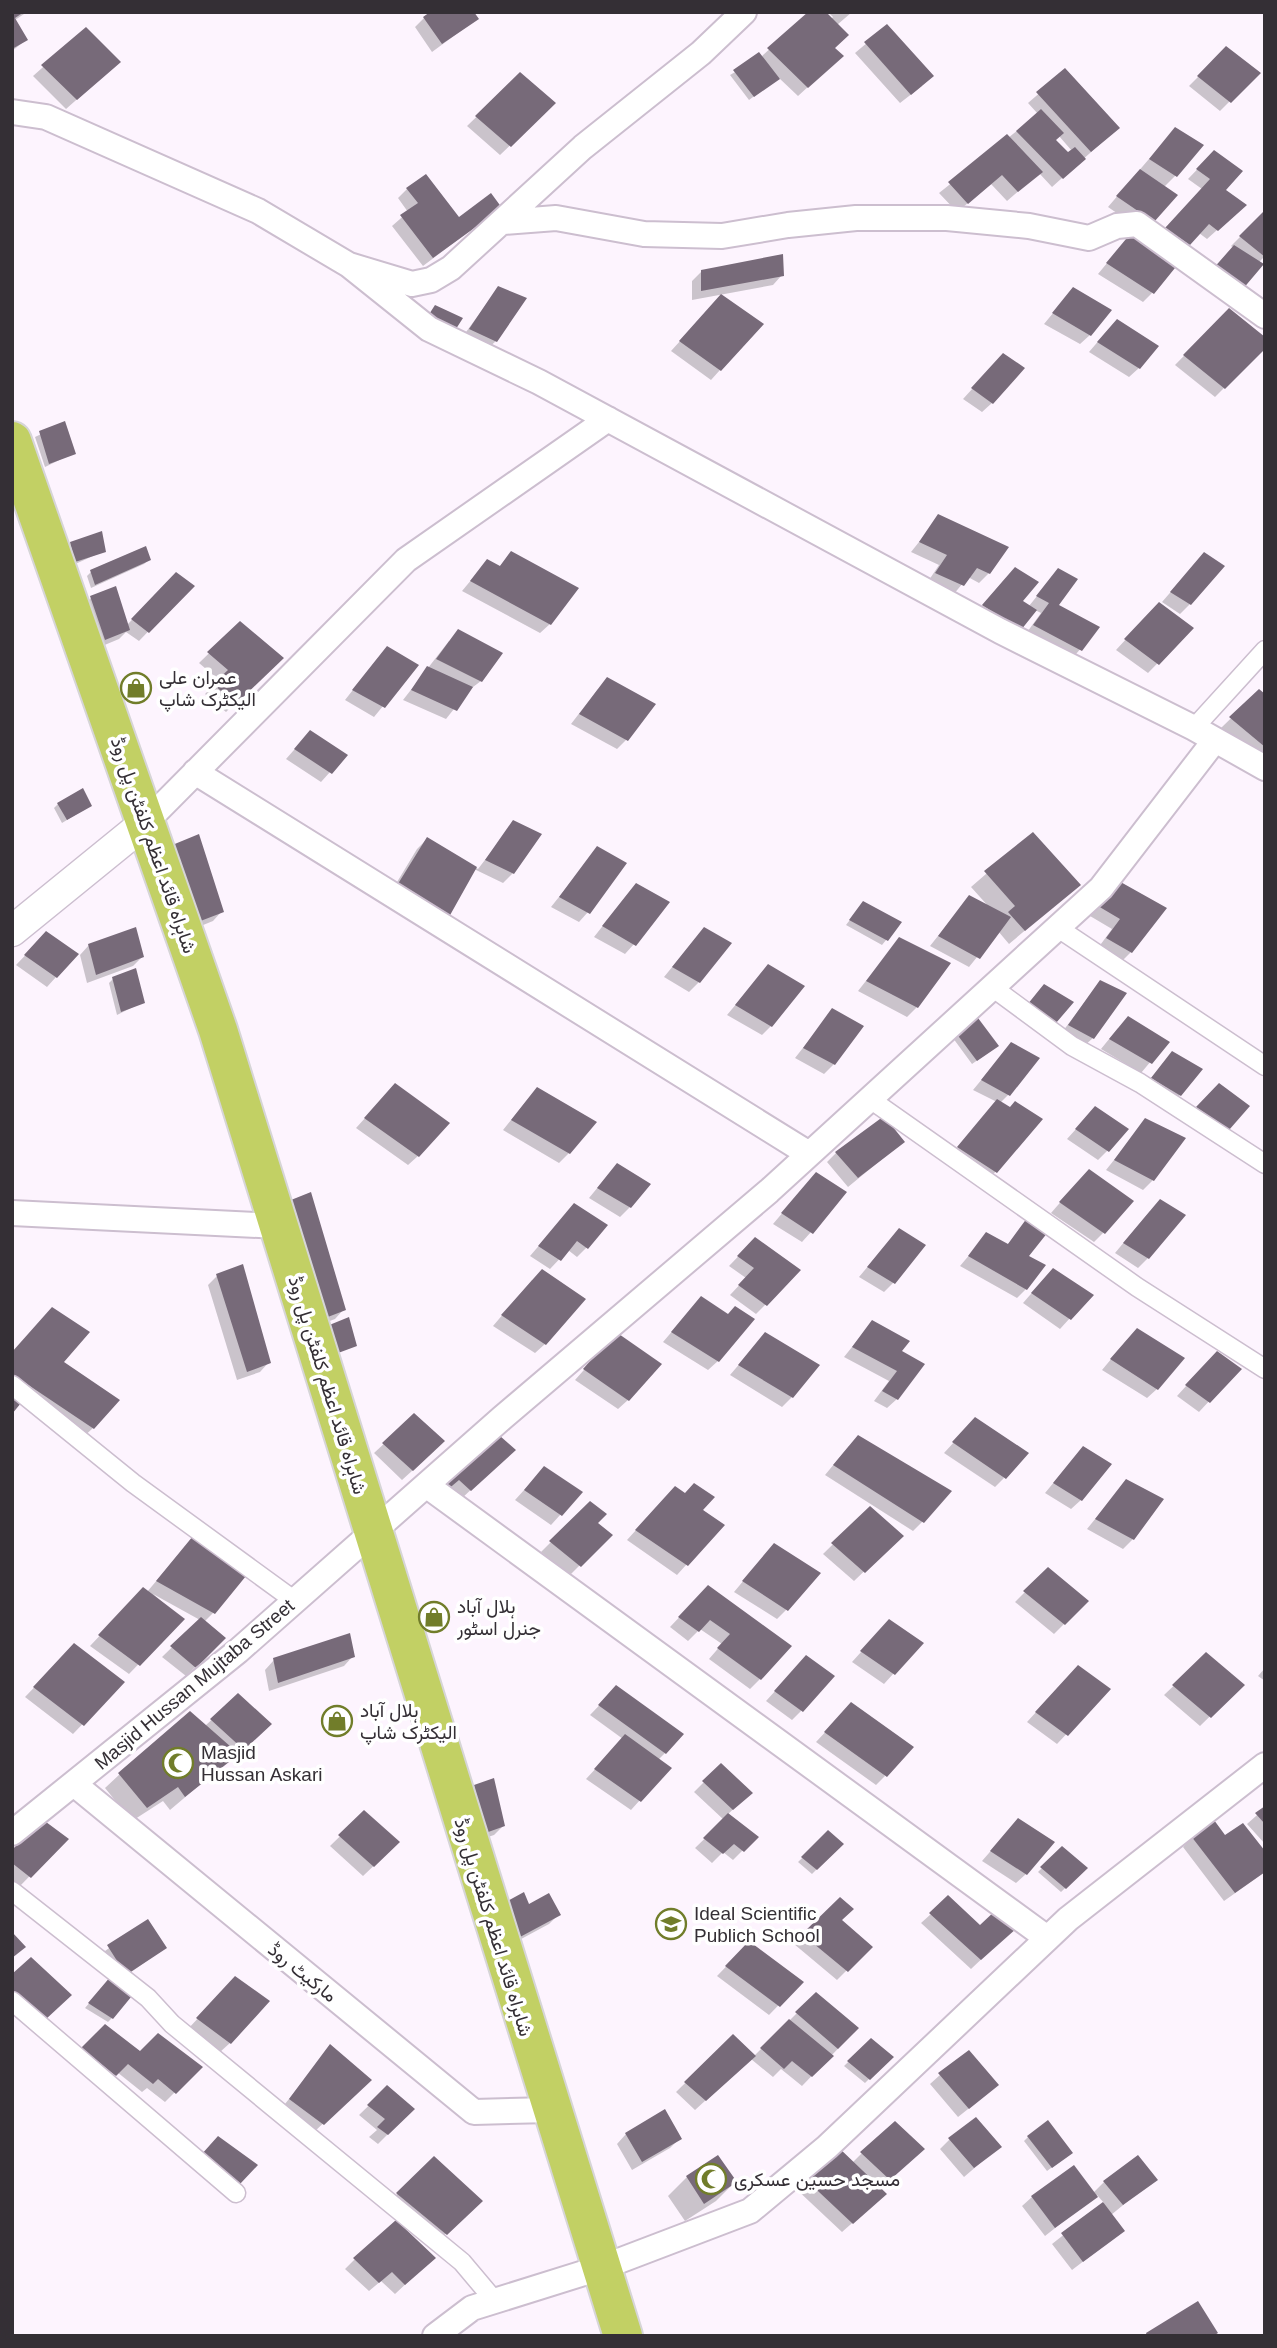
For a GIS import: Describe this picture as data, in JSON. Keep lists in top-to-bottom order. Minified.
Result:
{"streets":{"highway":["شاہراہ قائد اعظم کلفٹن پل روڈ"],"street":["Masjid Hussan Mujtaba Street","مارکیٹ روڈ"]},"crossings":[["شاہراہ قائد اعظم کلفٹن پل روڈ","Masjid Hussan Mujtaba Street"],["شاہراہ قائد اعظم کلفٹن پل روڈ","مارکیٹ روڈ"],["Masjid Hussan Mujtaba Street","مارکیٹ روڈ"]],"places":{"shop":["عمران علی الیکٹرک شاپ","ہلال آباد جنرل اسٹور","ہلال آباد الیکٹرک شاپ"],"mosque":["Masjid Hussan Askari","مسجد حسین عسکری"],"school or university":["Ideal Scientific Publich School"]}}
